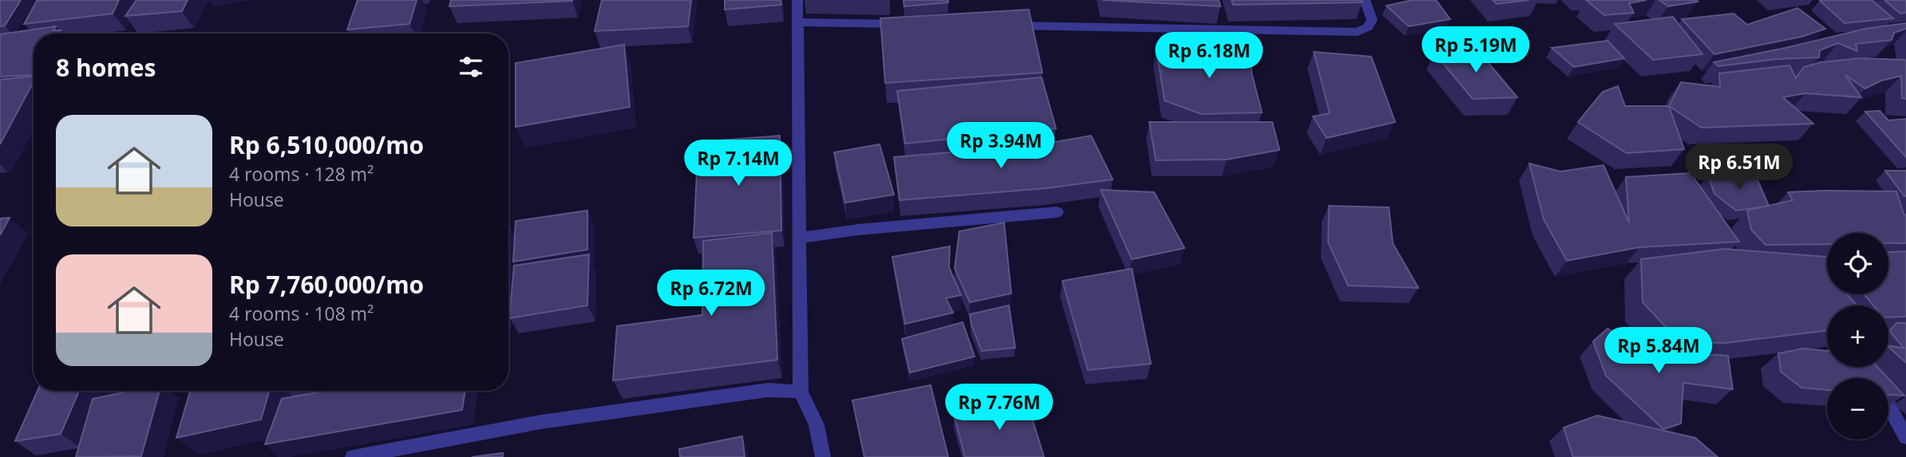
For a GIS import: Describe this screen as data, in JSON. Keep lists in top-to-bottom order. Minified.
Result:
{"page":{"price":["Rp 5.19M","Rp 6.18M","Rp 3.94M","Rp 7.14M","Rp 6.51M","Rp 6.72M","Rp 5.84M","Rp 7.76M"],"heading":"8 homes","list":[{"name":"Rp 6,510,000/mo","note":"4 rooms · 128 m² · House"},{"name":"Rp 7,760,000/mo","note":"4 rooms · 108 m² · House"}],"map_buttons":["+","−"]}}
